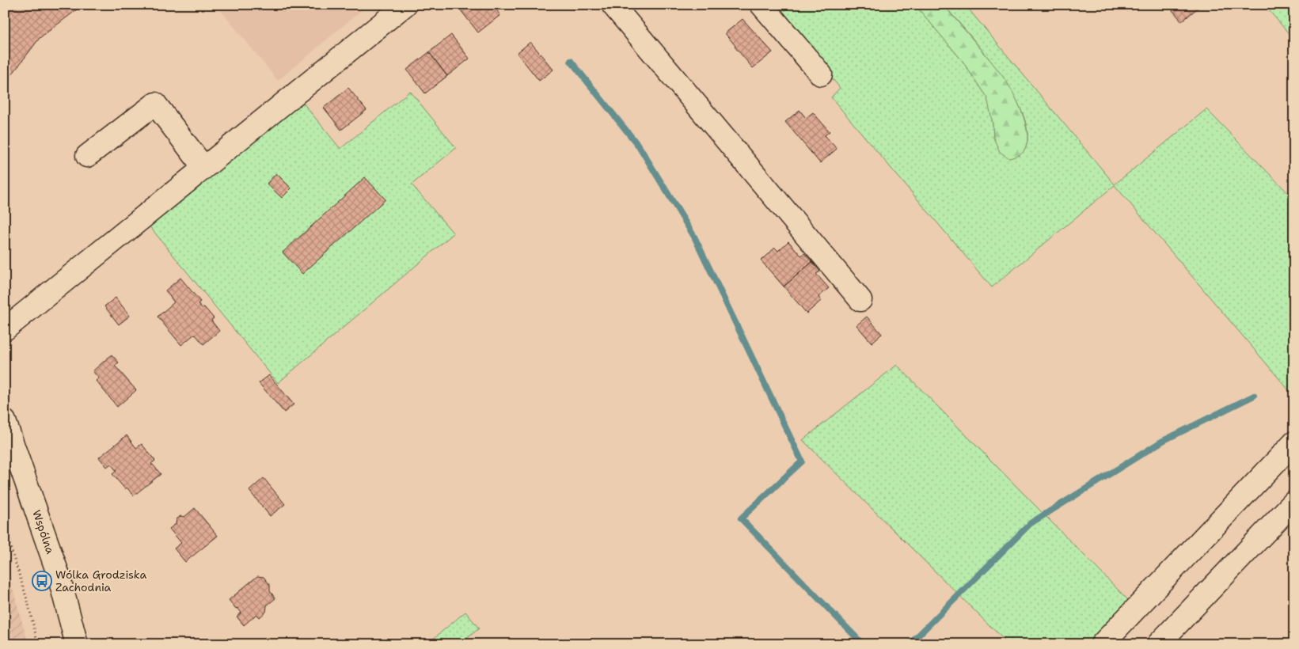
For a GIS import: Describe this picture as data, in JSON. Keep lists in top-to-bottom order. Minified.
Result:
{"streets":{"street":["Wspólna"]},"places":{"bus stop":["Wólka Grodziska Zachodnia"]}}
